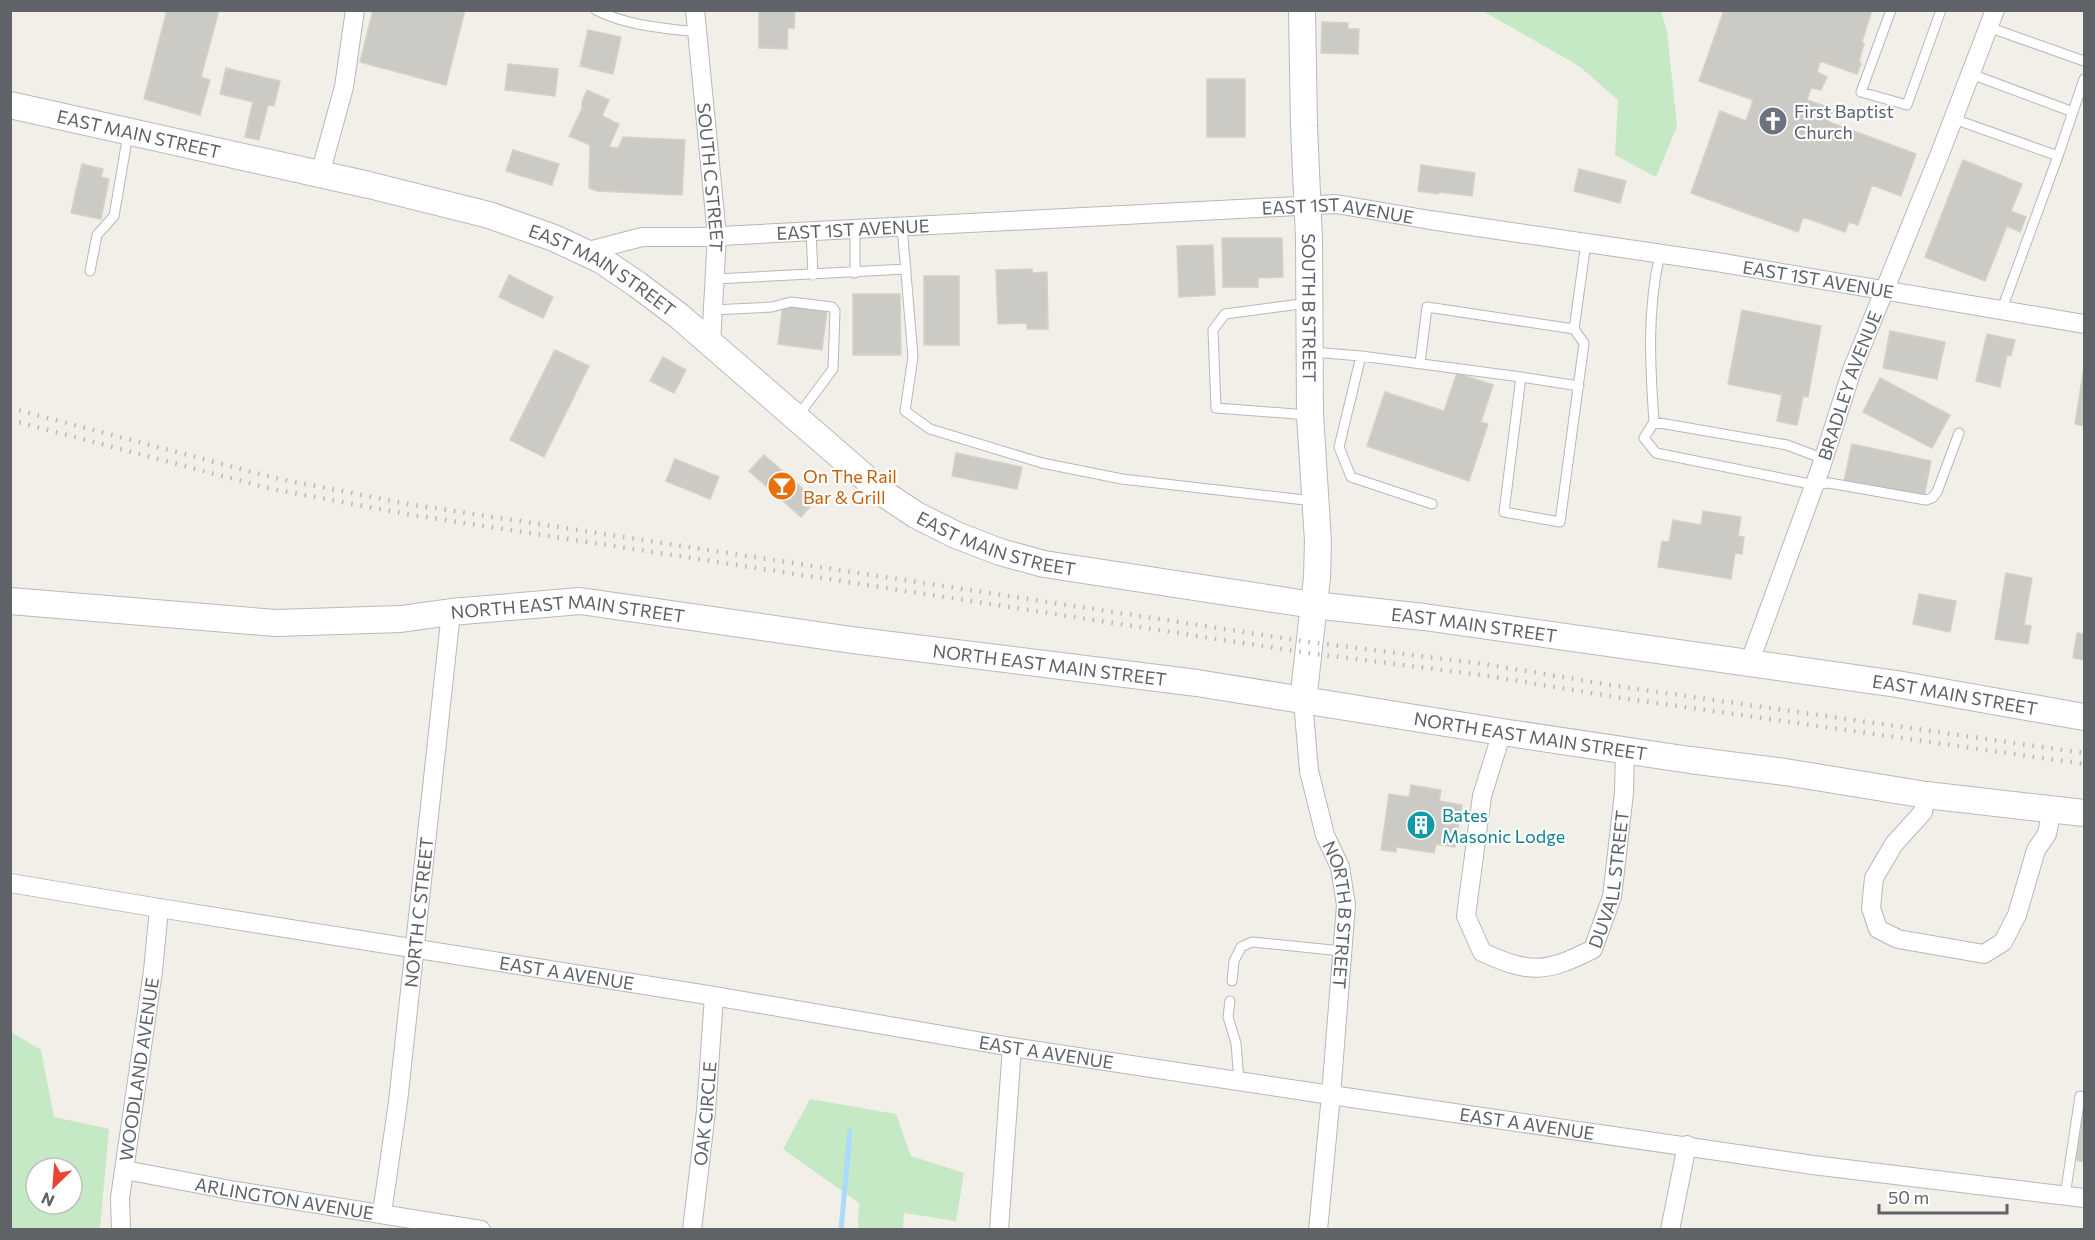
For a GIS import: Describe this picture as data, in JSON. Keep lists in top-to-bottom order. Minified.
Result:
{"streets":{"street":["EAST MAIN STREET","SOUTH C STREET","EAST 1ST AVENUE","SOUTH B STREET","BRADLEY AVENUE","NORTH EAST MAIN STREET","DUVALL STREET","NORTH C STREET","NORTH B STREET","EAST A AVENUE","WOODLAND AVENUE","OAK CIRCLE","ARLINGTON AVENUE"]},"crossings":[["EAST MAIN STREET","SOUTH C STREET"],["EAST MAIN STREET","EAST 1ST AVENUE"],["EAST MAIN STREET","SOUTH B STREET"],["EAST MAIN STREET","BRADLEY AVENUE"],["EAST MAIN STREET","NORTH B STREET"],["SOUTH C STREET","EAST 1ST AVENUE"],["EAST 1ST AVENUE","SOUTH B STREET"],["EAST 1ST AVENUE","BRADLEY AVENUE"],["SOUTH B STREET","NORTH B STREET"],["NORTH EAST MAIN STREET","DUVALL STREET"],["NORTH EAST MAIN STREET","NORTH C STREET"],["NORTH EAST MAIN STREET","NORTH B STREET"],["NORTH C STREET","EAST A AVENUE"],["NORTH C STREET","ARLINGTON AVENUE"],["NORTH B STREET","EAST A AVENUE"],["EAST A AVENUE","WOODLAND AVENUE"],["EAST A AVENUE","OAK CIRCLE"],["WOODLAND AVENUE","ARLINGTON AVENUE"]],"places":{"church":["First Baptist Church"],"bar":["On The Rail Bar & Grill"],"building":["Bates Masonic Lodge"]},"scale_bar":"50 m","north":"bottom left"}
